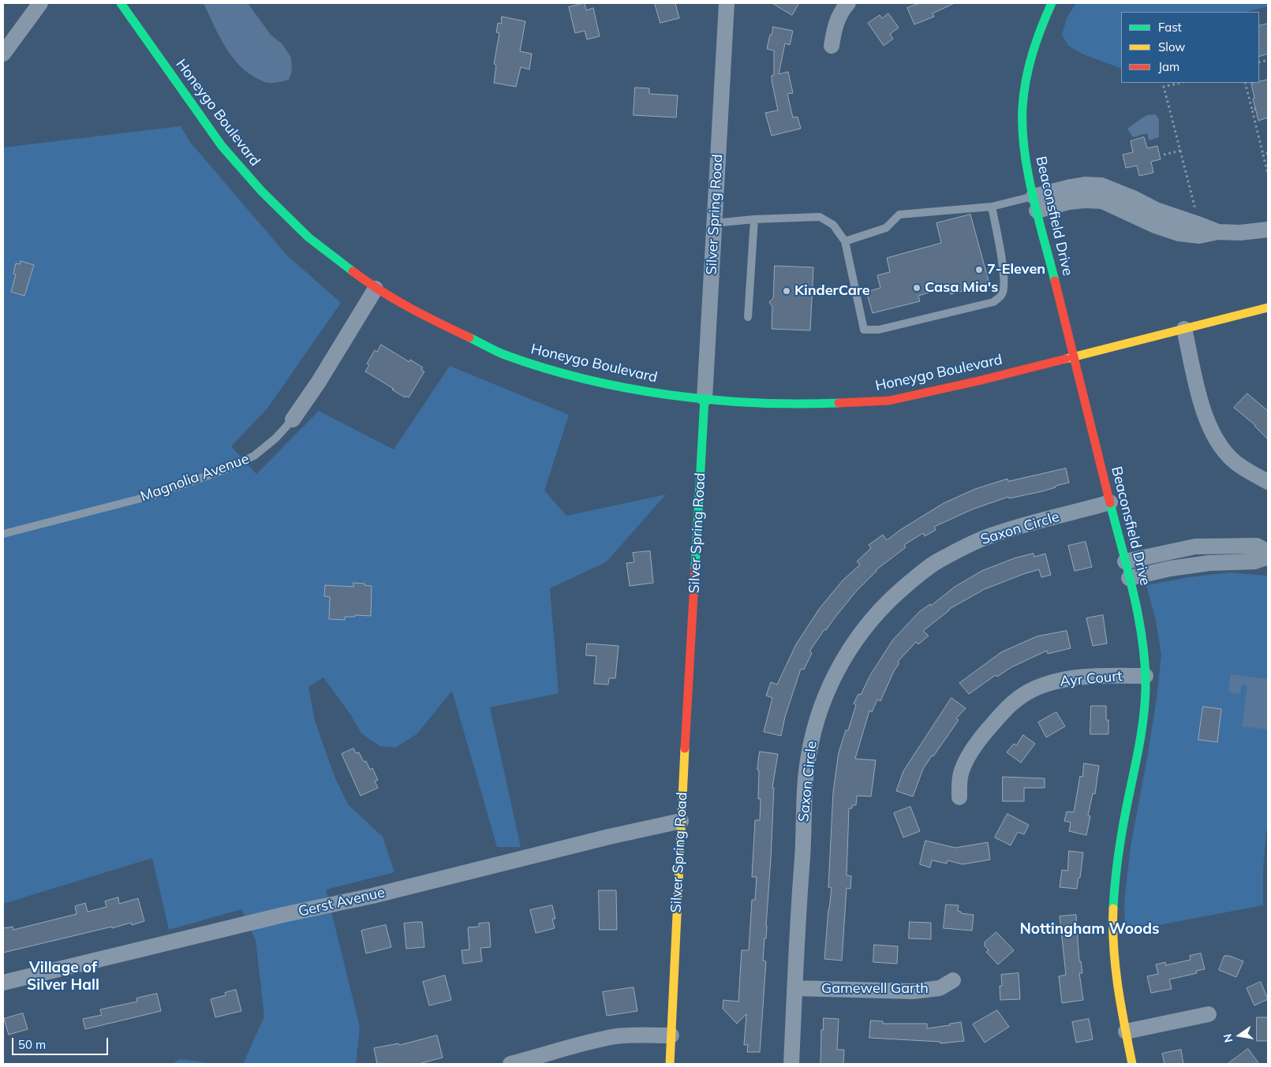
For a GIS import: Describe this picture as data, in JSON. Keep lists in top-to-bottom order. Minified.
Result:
{"streets":{"main road":["Honeygo Boulevard","Silver Spring Road","Beaconsfield Drive"],"street":["Magnolia Avenue","Saxon Circle","Ayr Court","Gerst Avenue","Gamewell Garth"]},"crossings":[["Honeygo Boulevard","Silver Spring Road"],["Honeygo Boulevard","Beaconsfield Drive"],["Honeygo Boulevard","Magnolia Avenue"],["Silver Spring Road","Gerst Avenue"],["Beaconsfield Drive","Saxon Circle"],["Beaconsfield Drive","Ayr Court"],["Saxon Circle","Gamewell Garth"]],"districts":["Nottingham Woods","Village of Silver Hall"],"places":["7-Eleven","Casa Mia's","KinderCare"],"legend":["Fast","Slow","Jam"],"scale_bar":"50 m","north":"left"}
